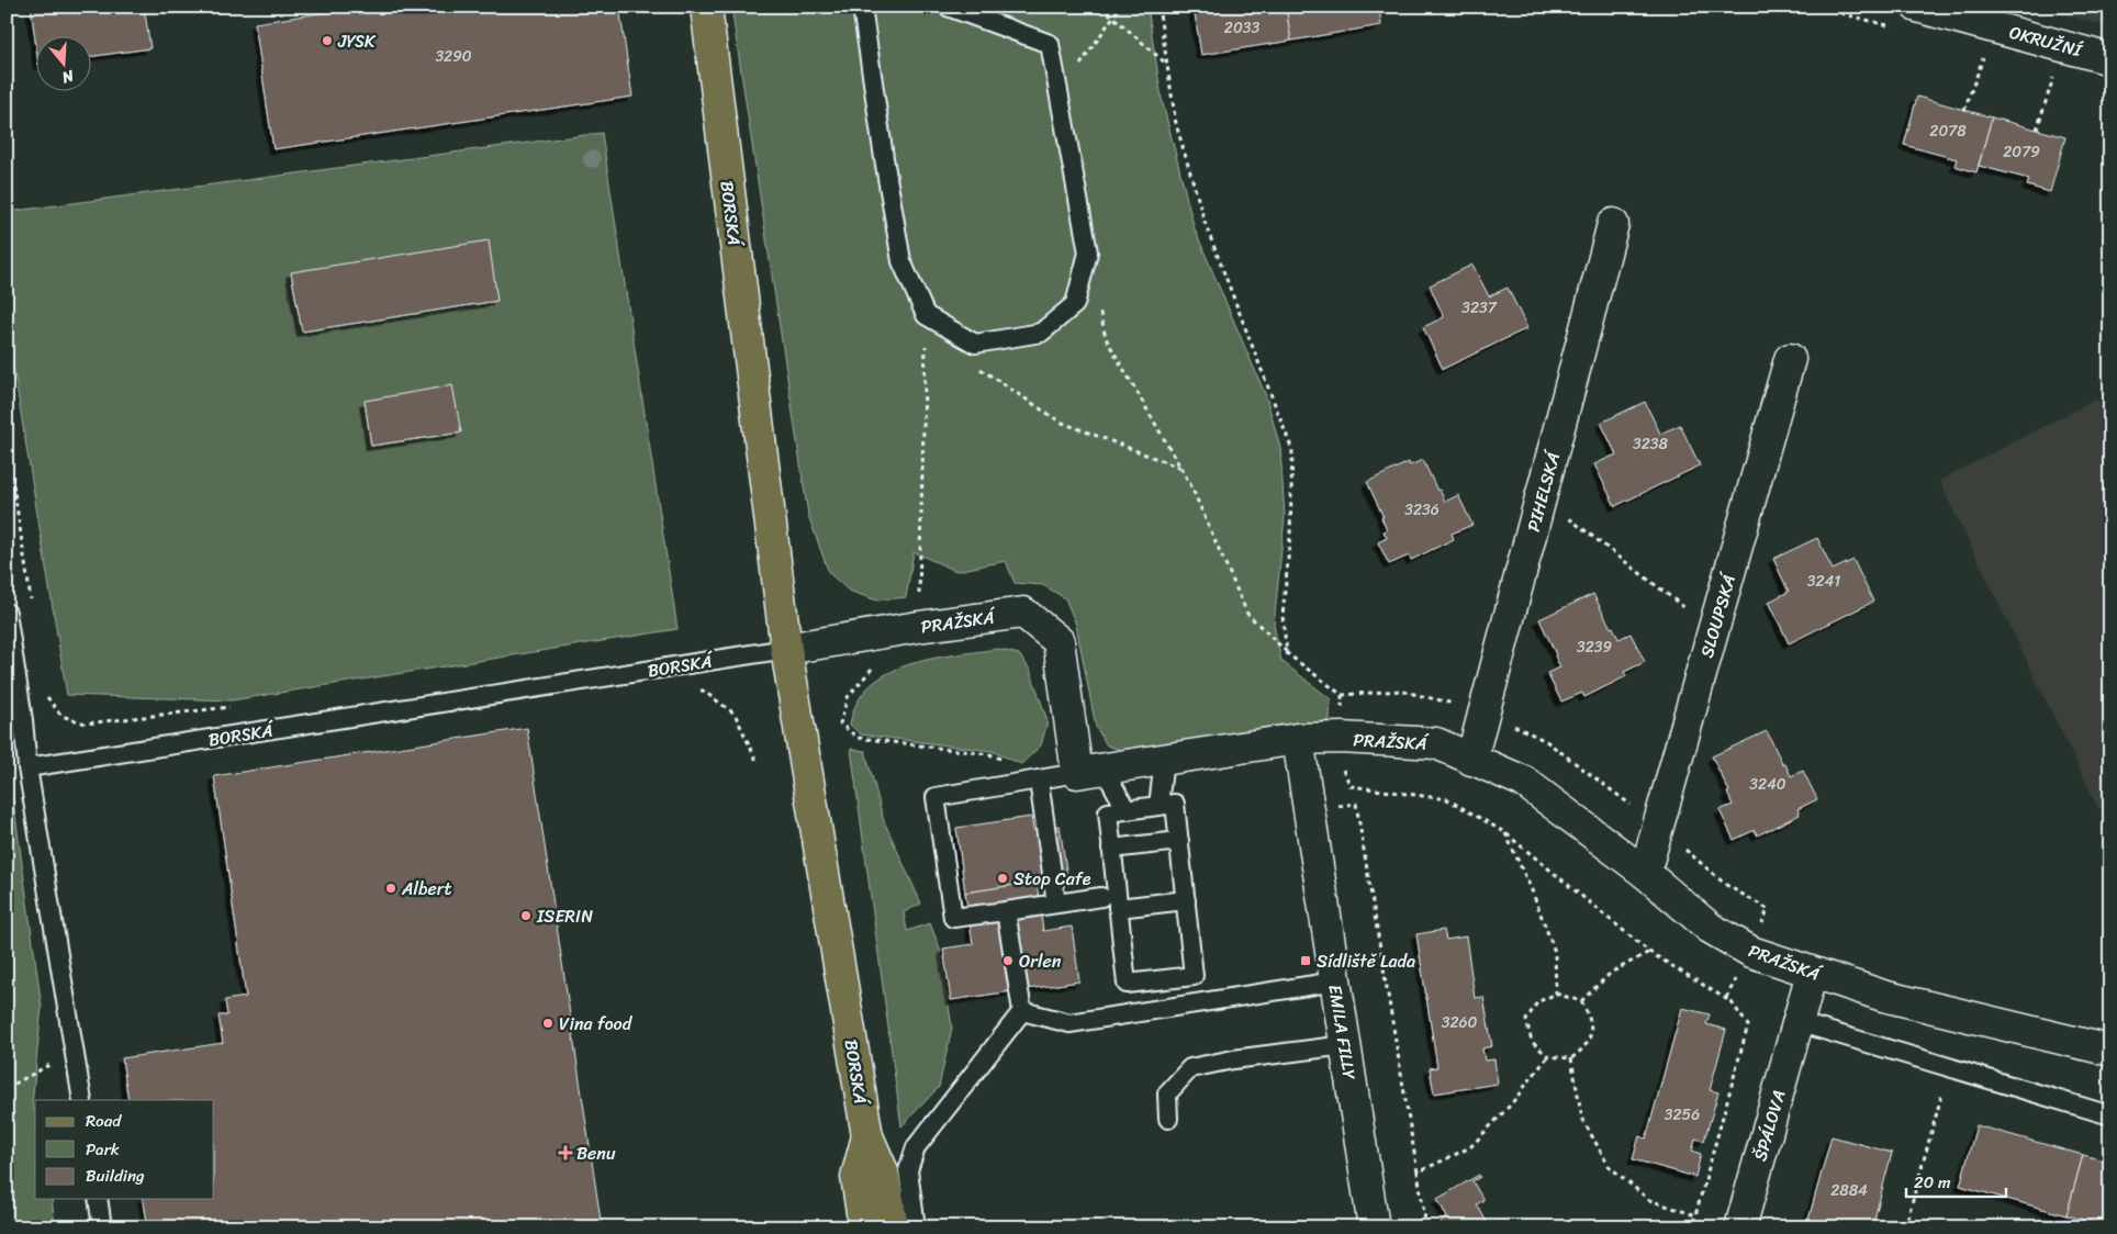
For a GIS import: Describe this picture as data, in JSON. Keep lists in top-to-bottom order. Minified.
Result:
{"streets":{"main road":["BORSKÁ"],"street":["OKRUŽNÍ","PIHELSKÁ","SLOUPSKÁ","PRAŽSKÁ","EMILA FILLY","ŠPÁLOVA"]},"crossings":[["BORSKÁ","PRAŽSKÁ"],["PIHELSKÁ","PRAŽSKÁ"],["SLOUPSKÁ","PRAŽSKÁ"],["PRAŽSKÁ","EMILA FILLY"],["PRAŽSKÁ","ŠPÁLOVA"]],"places":{"other":["JYSK","Stop Cafe","Albert","ISERIN","Orlen","Vina food"],"transit":["Sídliště Lada"],"health":["Benu"]},"house_numbers":["2033","3290","2078","2079","3237","3238","3236","3241","3239","3240","3260","3256","2884"],"legend":["Road","Park","Building"],"scale_bar":"20 m","north":"bottom"}
